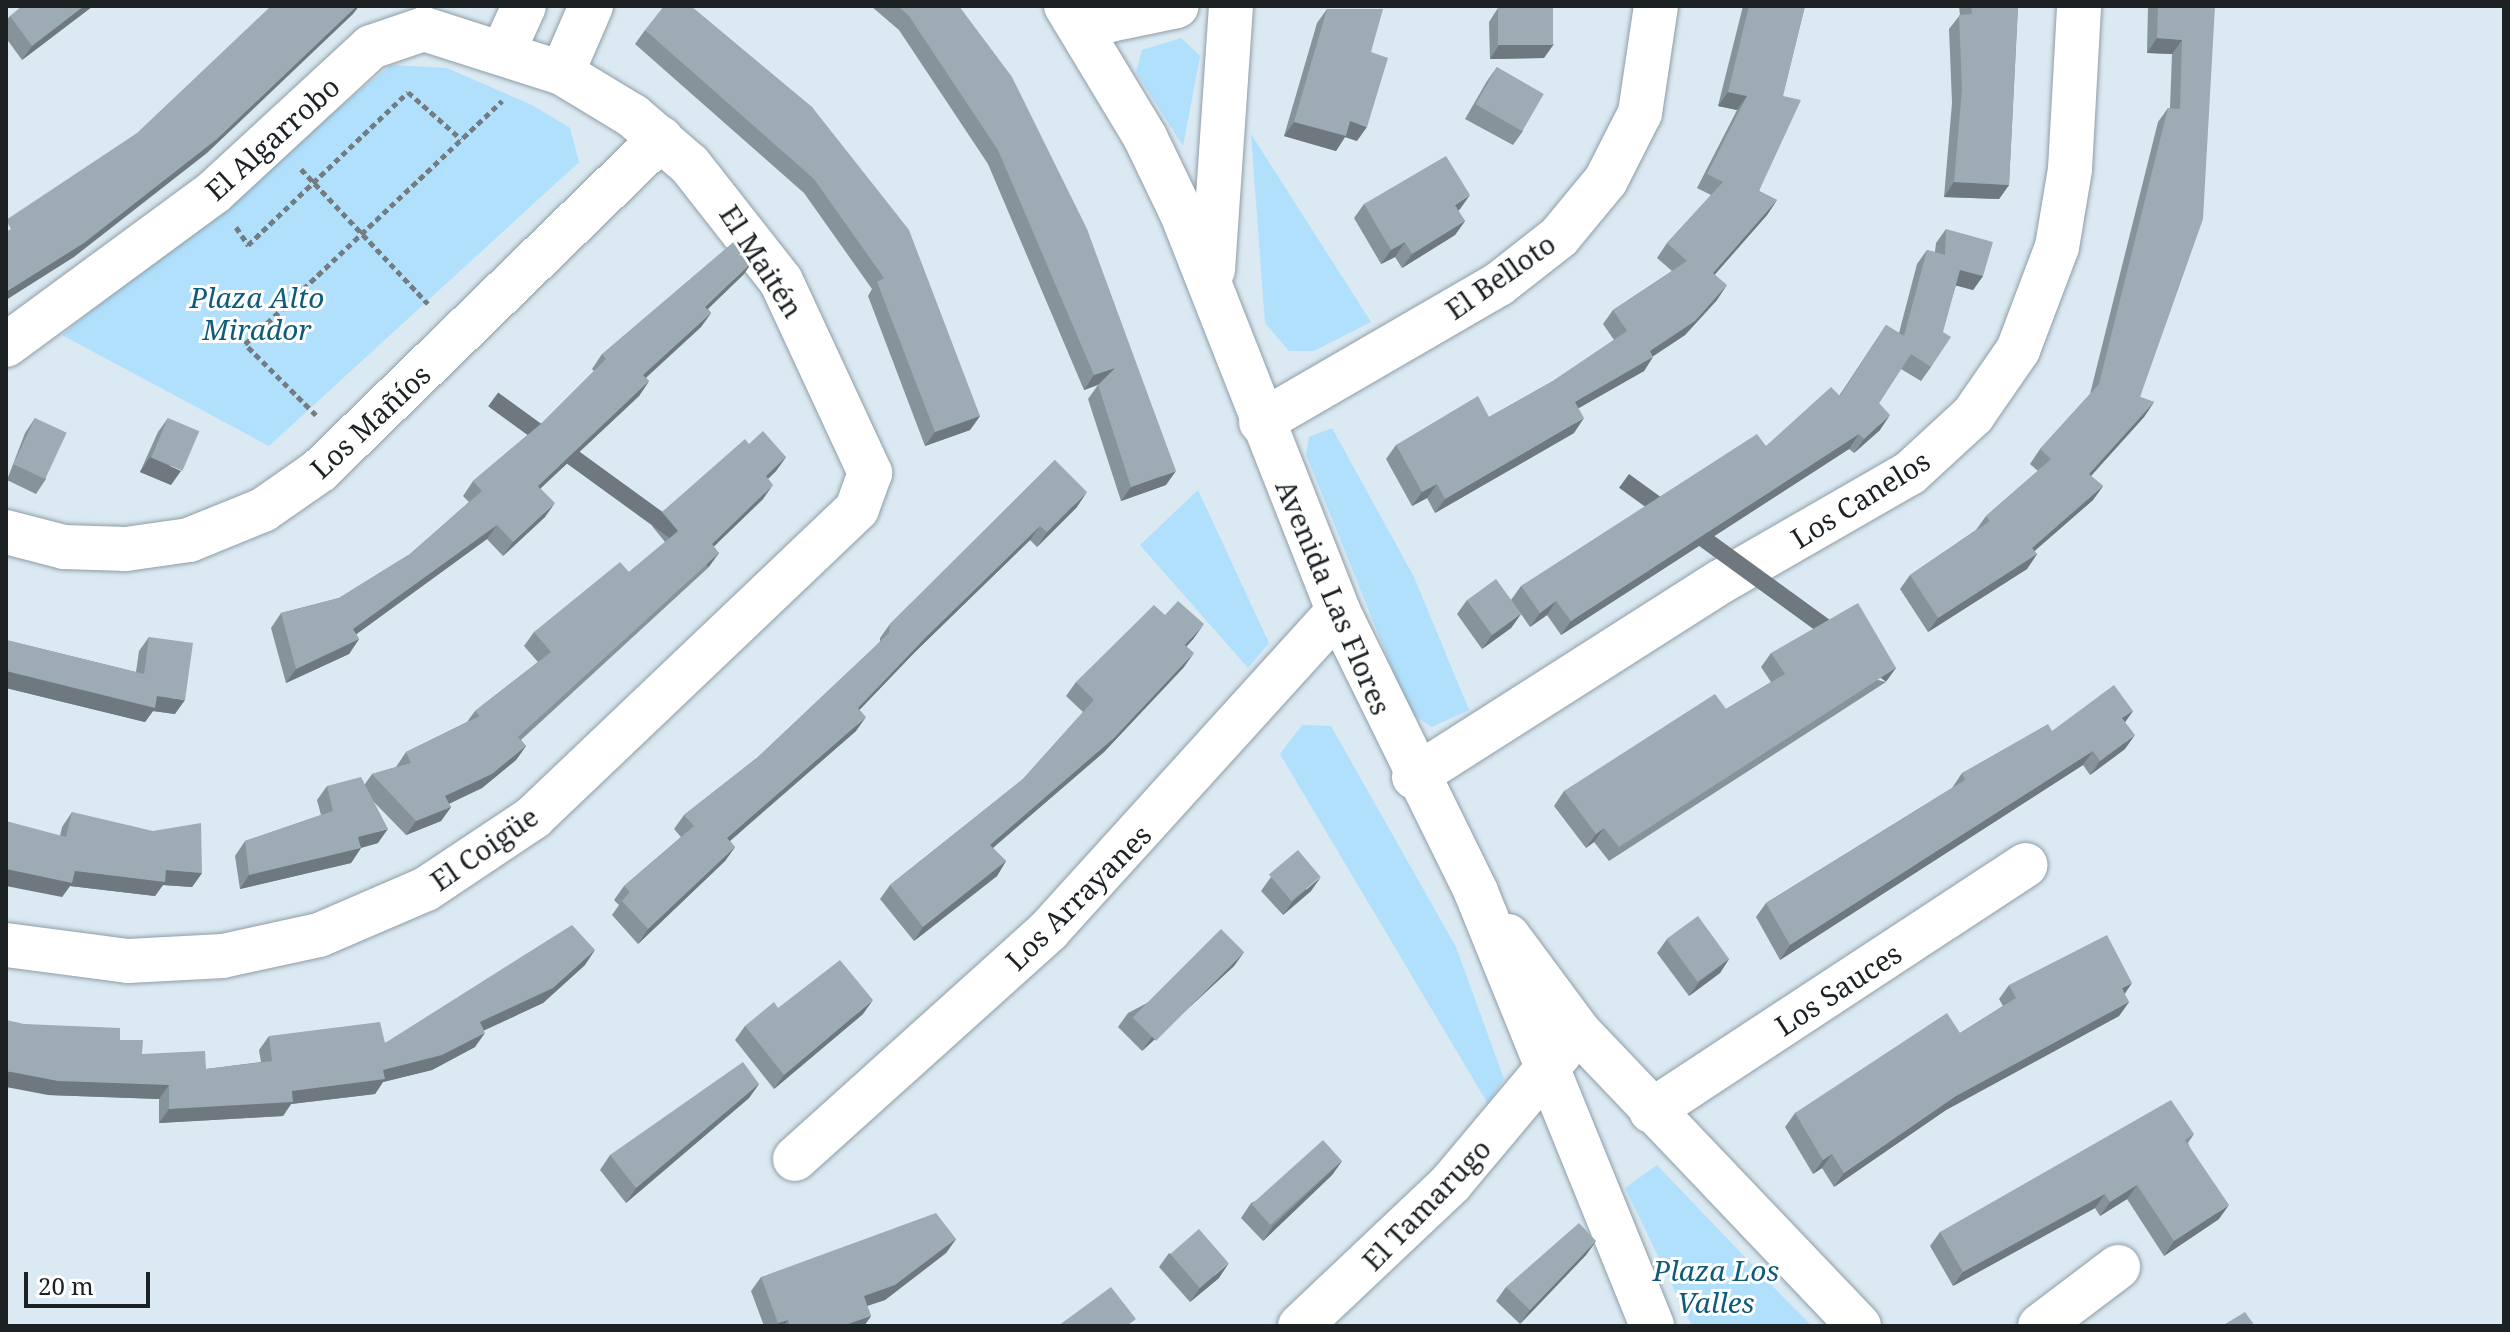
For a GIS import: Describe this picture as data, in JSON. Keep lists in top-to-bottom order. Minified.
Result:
{"streets":{"street":["El Algarrobo","El Maitén","El Belloto","Los Mañíos","Los Canelos","Avenida Las Flores","El Coigüe","Los Arrayanes","Los Sauces","El Tamarugo"]},"crossings":[["El Algarrobo","El Maitén"],["El Maitén","Los Mañíos"],["El Maitén","El Coigüe"],["El Belloto","Avenida Las Flores"],["Los Canelos","Avenida Las Flores"],["Avenida Las Flores","Los Arrayanes"],["Avenida Las Flores","Los Sauces"],["Avenida Las Flores","El Tamarugo"]],"parks":["Plaza Alto Mirador","Plaza Los Valles"],"scale_bar":"20 m"}
